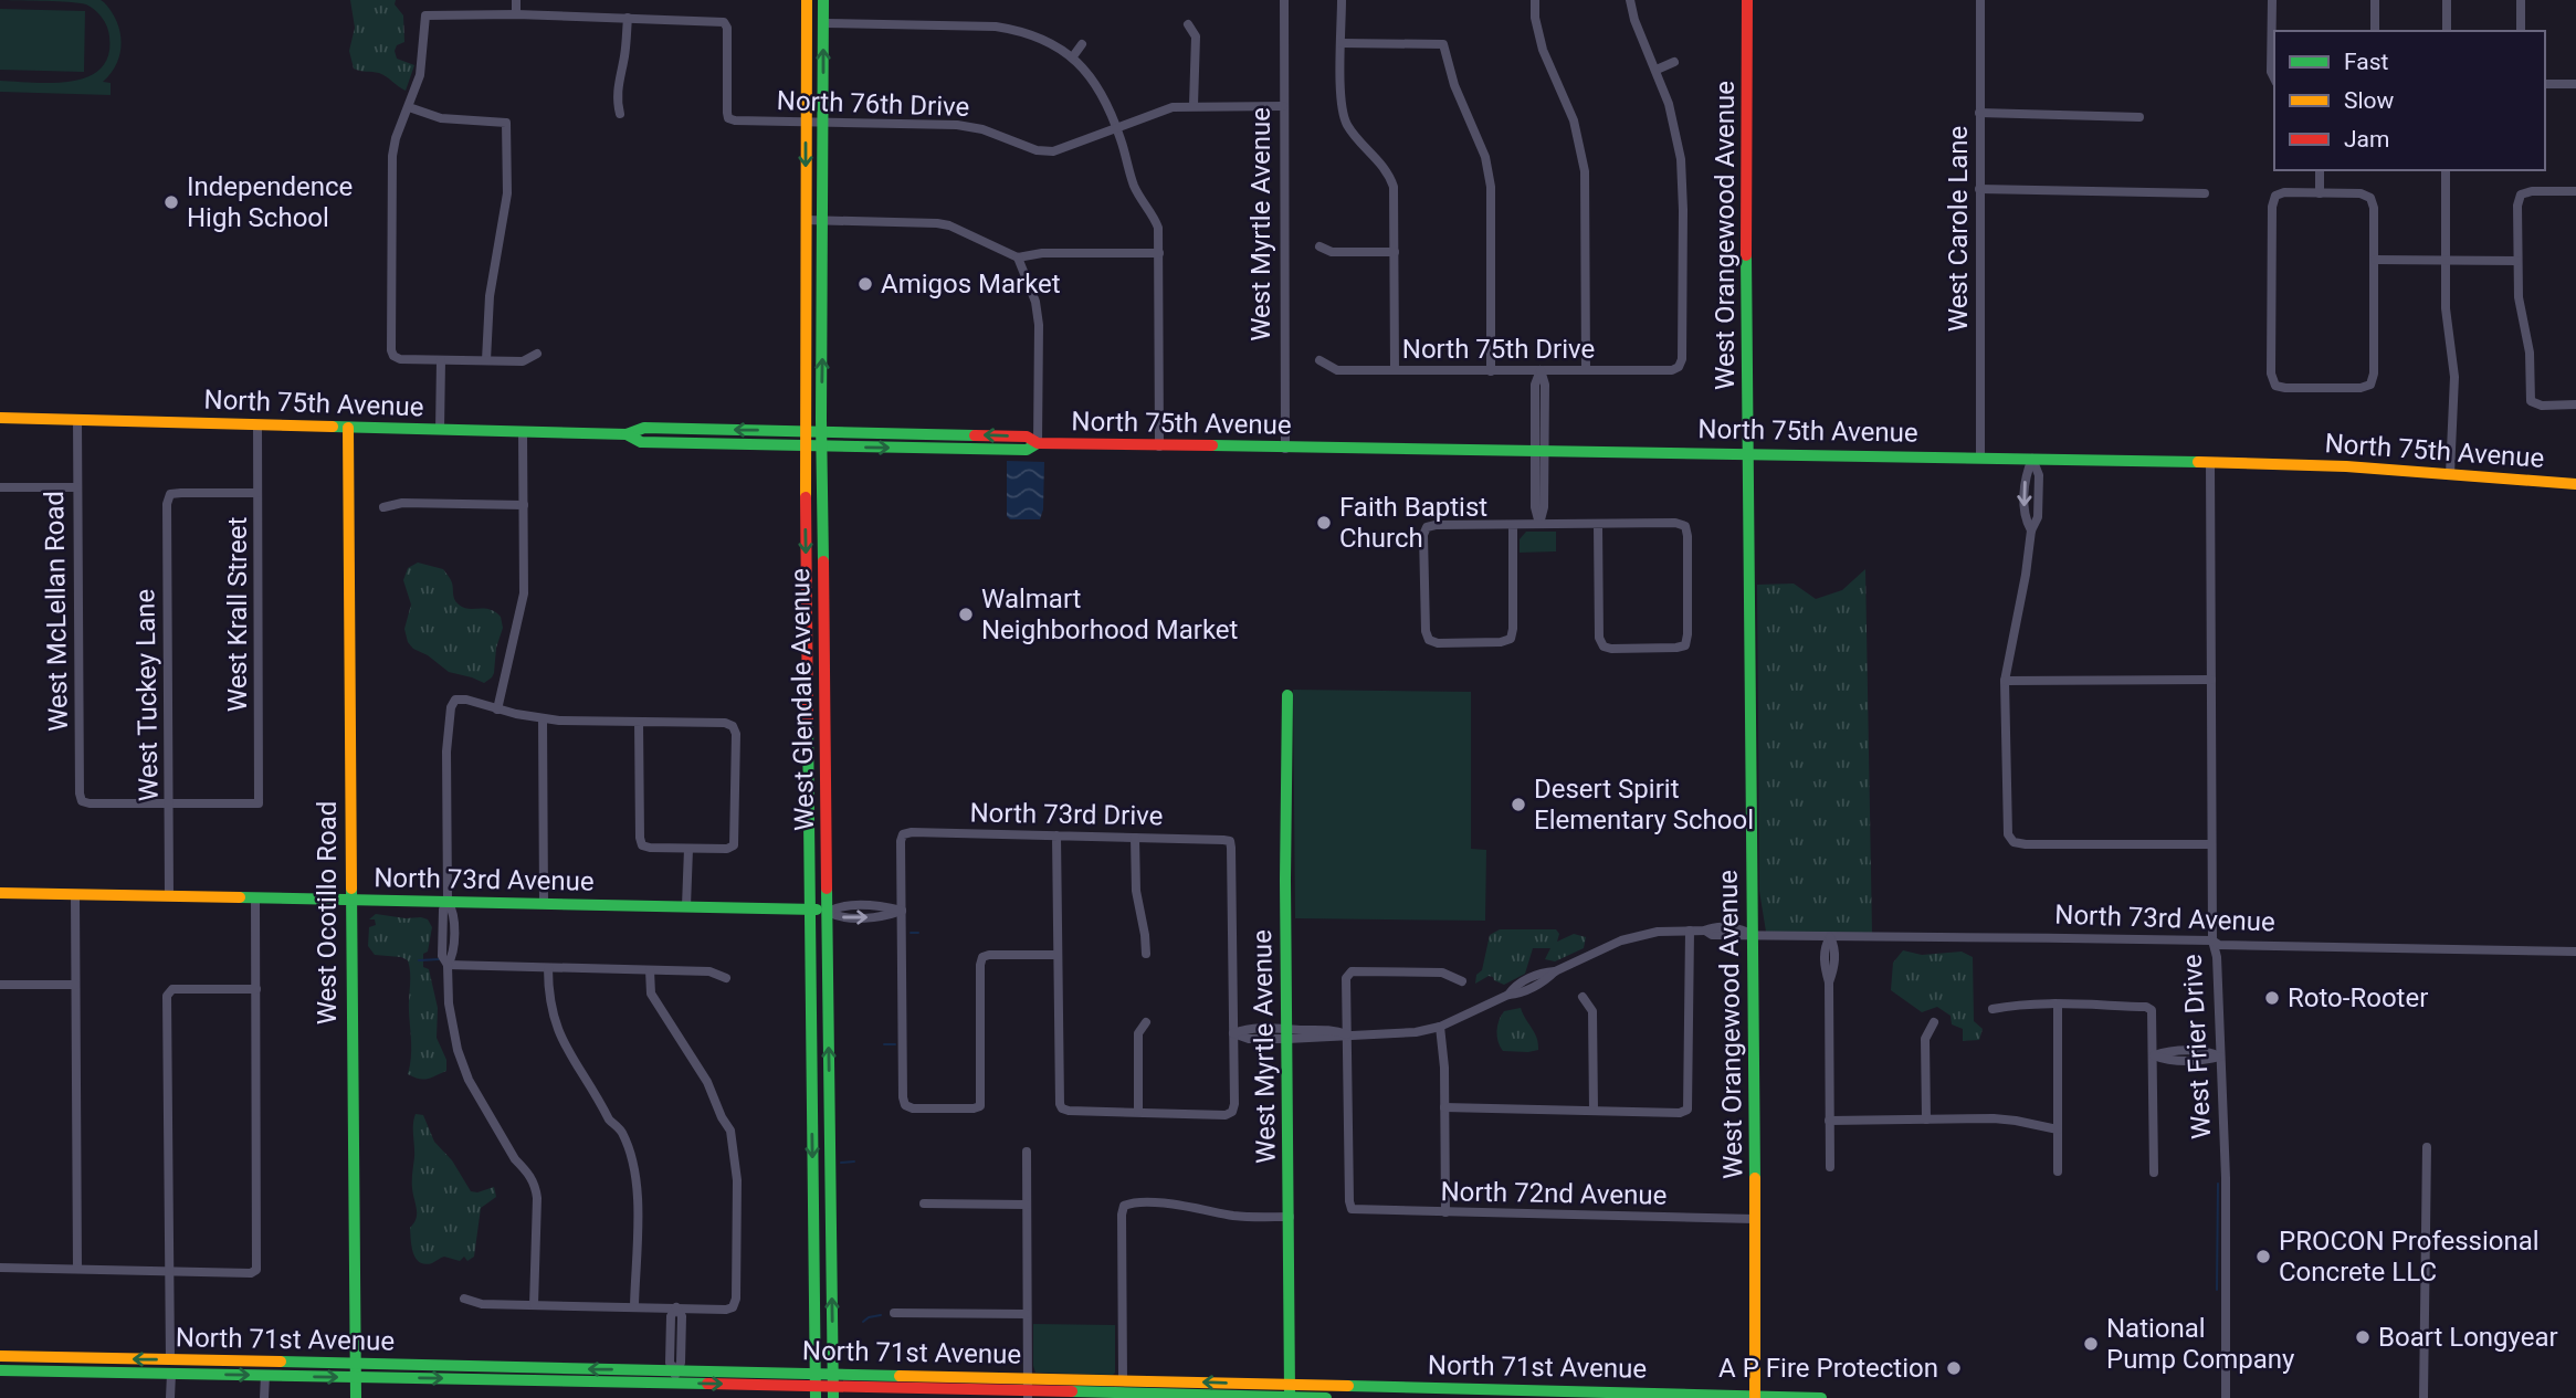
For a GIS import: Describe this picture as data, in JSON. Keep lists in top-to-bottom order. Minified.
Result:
{"streets":{"street":["North 76th Drive","West Myrtle Avenue","West Carole Lane","West Orangewood Avenue","North 75th Drive","North 75th Avenue","West McLellan Road","West Krall Street","West Tuckey Lane","West Glendale Avenue","North 73rd Drive","North 73rd Avenue","West Ocotillo Road","West Frier Drive","North 72nd Avenue","North 71st Avenue"]},"crossings":[["North 76th Drive","West Myrtle Avenue"],["North 76th Drive","West Glendale Avenue"],["West Myrtle Avenue","North 75th Avenue"],["West Myrtle Avenue","North 73rd Avenue"],["West Myrtle Avenue","North 71st Avenue"],["West Carole Lane","North 75th Avenue"],["West Orangewood Avenue","North 75th Avenue"],["West Orangewood Avenue","North 73rd Avenue"],["West Orangewood Avenue","North 72nd Avenue"],["West Orangewood Avenue","North 71st Avenue"],["North 75th Avenue","West McLellan Road"],["North 75th Avenue","West Krall Street"],["North 75th Avenue","West Glendale Avenue"],["North 75th Avenue","West Ocotillo Road"],["North 75th Avenue","West Frier Drive"],["West McLellan Road","West Krall Street"],["West McLellan Road","West Tuckey Lane"],["West Krall Street","West Tuckey Lane"],["West Tuckey Lane","North 73rd Avenue"],["West Glendale Avenue","North 73rd Avenue"],["West Glendale Avenue","North 71st Avenue"],["North 73rd Drive","North 73rd Avenue"],["North 73rd Avenue","West Ocotillo Road"],["North 73rd Avenue","West Frier Drive"],["North 73rd Avenue","North 72nd Avenue"],["West Ocotillo Road","North 71st Avenue"]],"places":["Independence High School","Amigos Market","Faith Baptist Church","Walmart Neighborhood Market","Desert Spirit Elementary School","Roto-Rooter","PROCON Professional Concrete LLC","Boart Longyear","National Pump Company","A P Fire Protection"],"legend":["Fast","Slow","Jam"]}
